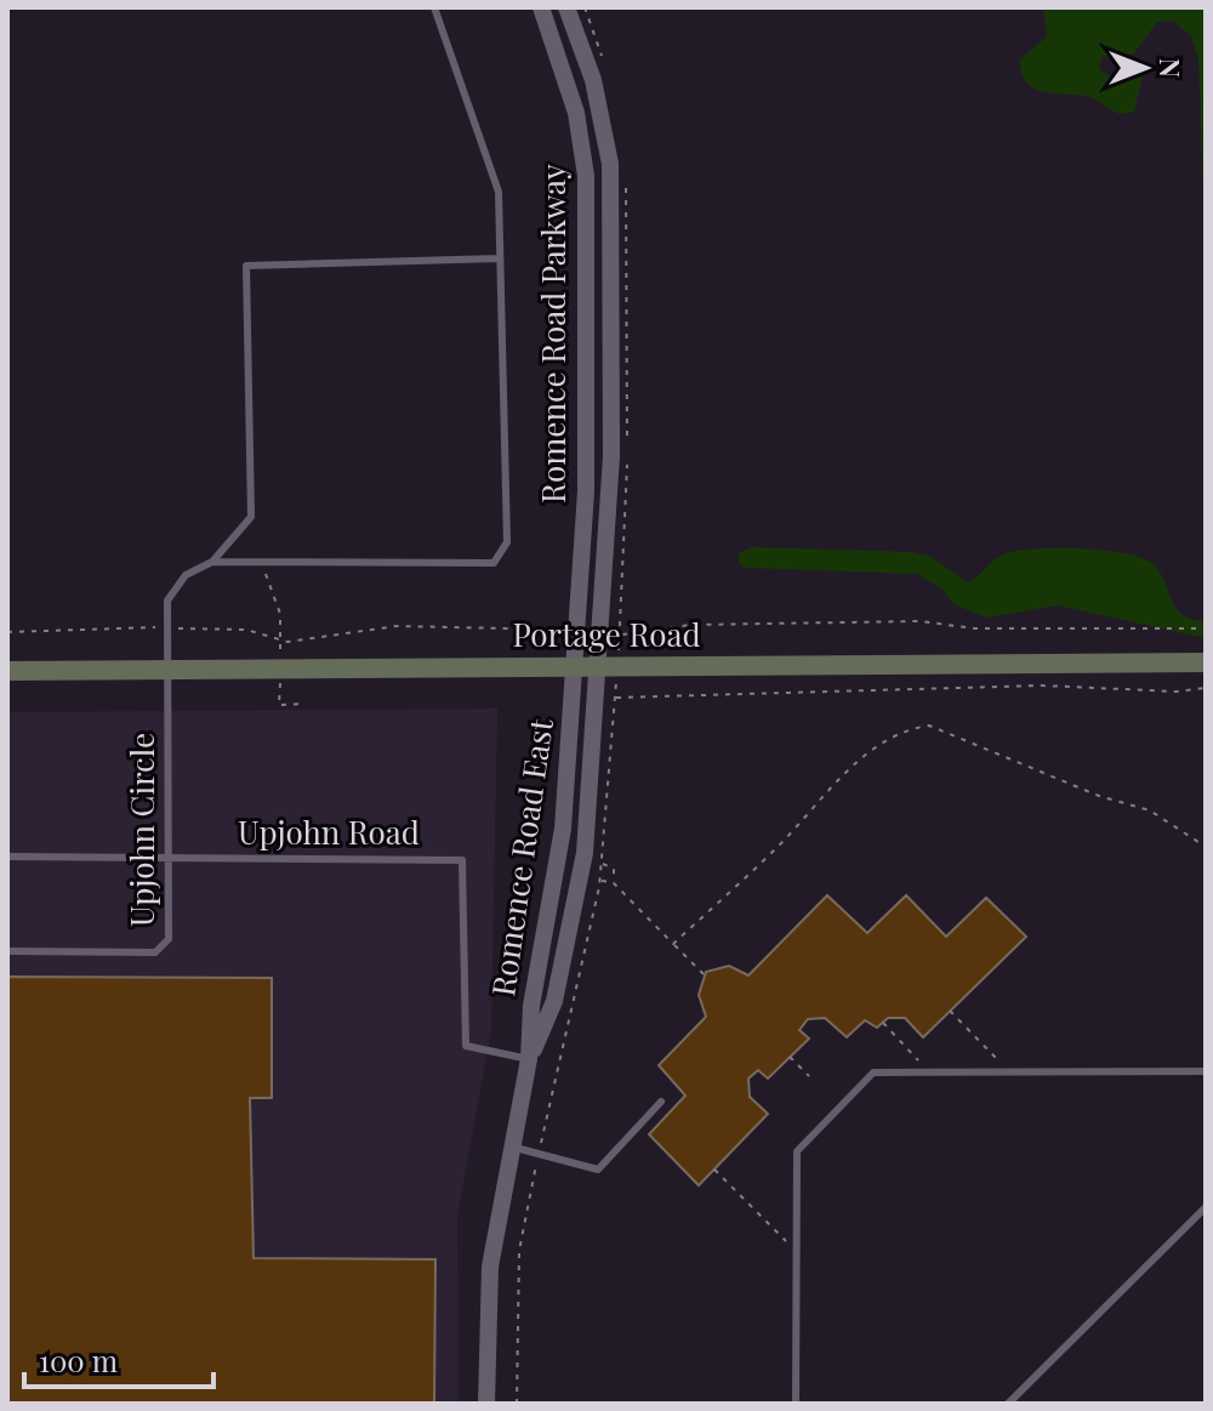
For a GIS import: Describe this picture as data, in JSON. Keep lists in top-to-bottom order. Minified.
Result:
{"streets":{"main road":["Portage Road"],"street":["Romence Road Parkway","Romence Road East"],"lane":["Upjohn Circle","Upjohn Road"]},"crossings":[["Romence Road Parkway","Portage Road"],["Romence Road Parkway","Romence Road East"],["Portage Road","Upjohn Circle"],["Portage Road","Romence Road East"],["Upjohn Circle","Upjohn Road"],["Upjohn Road","Romence Road East"]],"scale_bar":"100 m","north":"right"}
